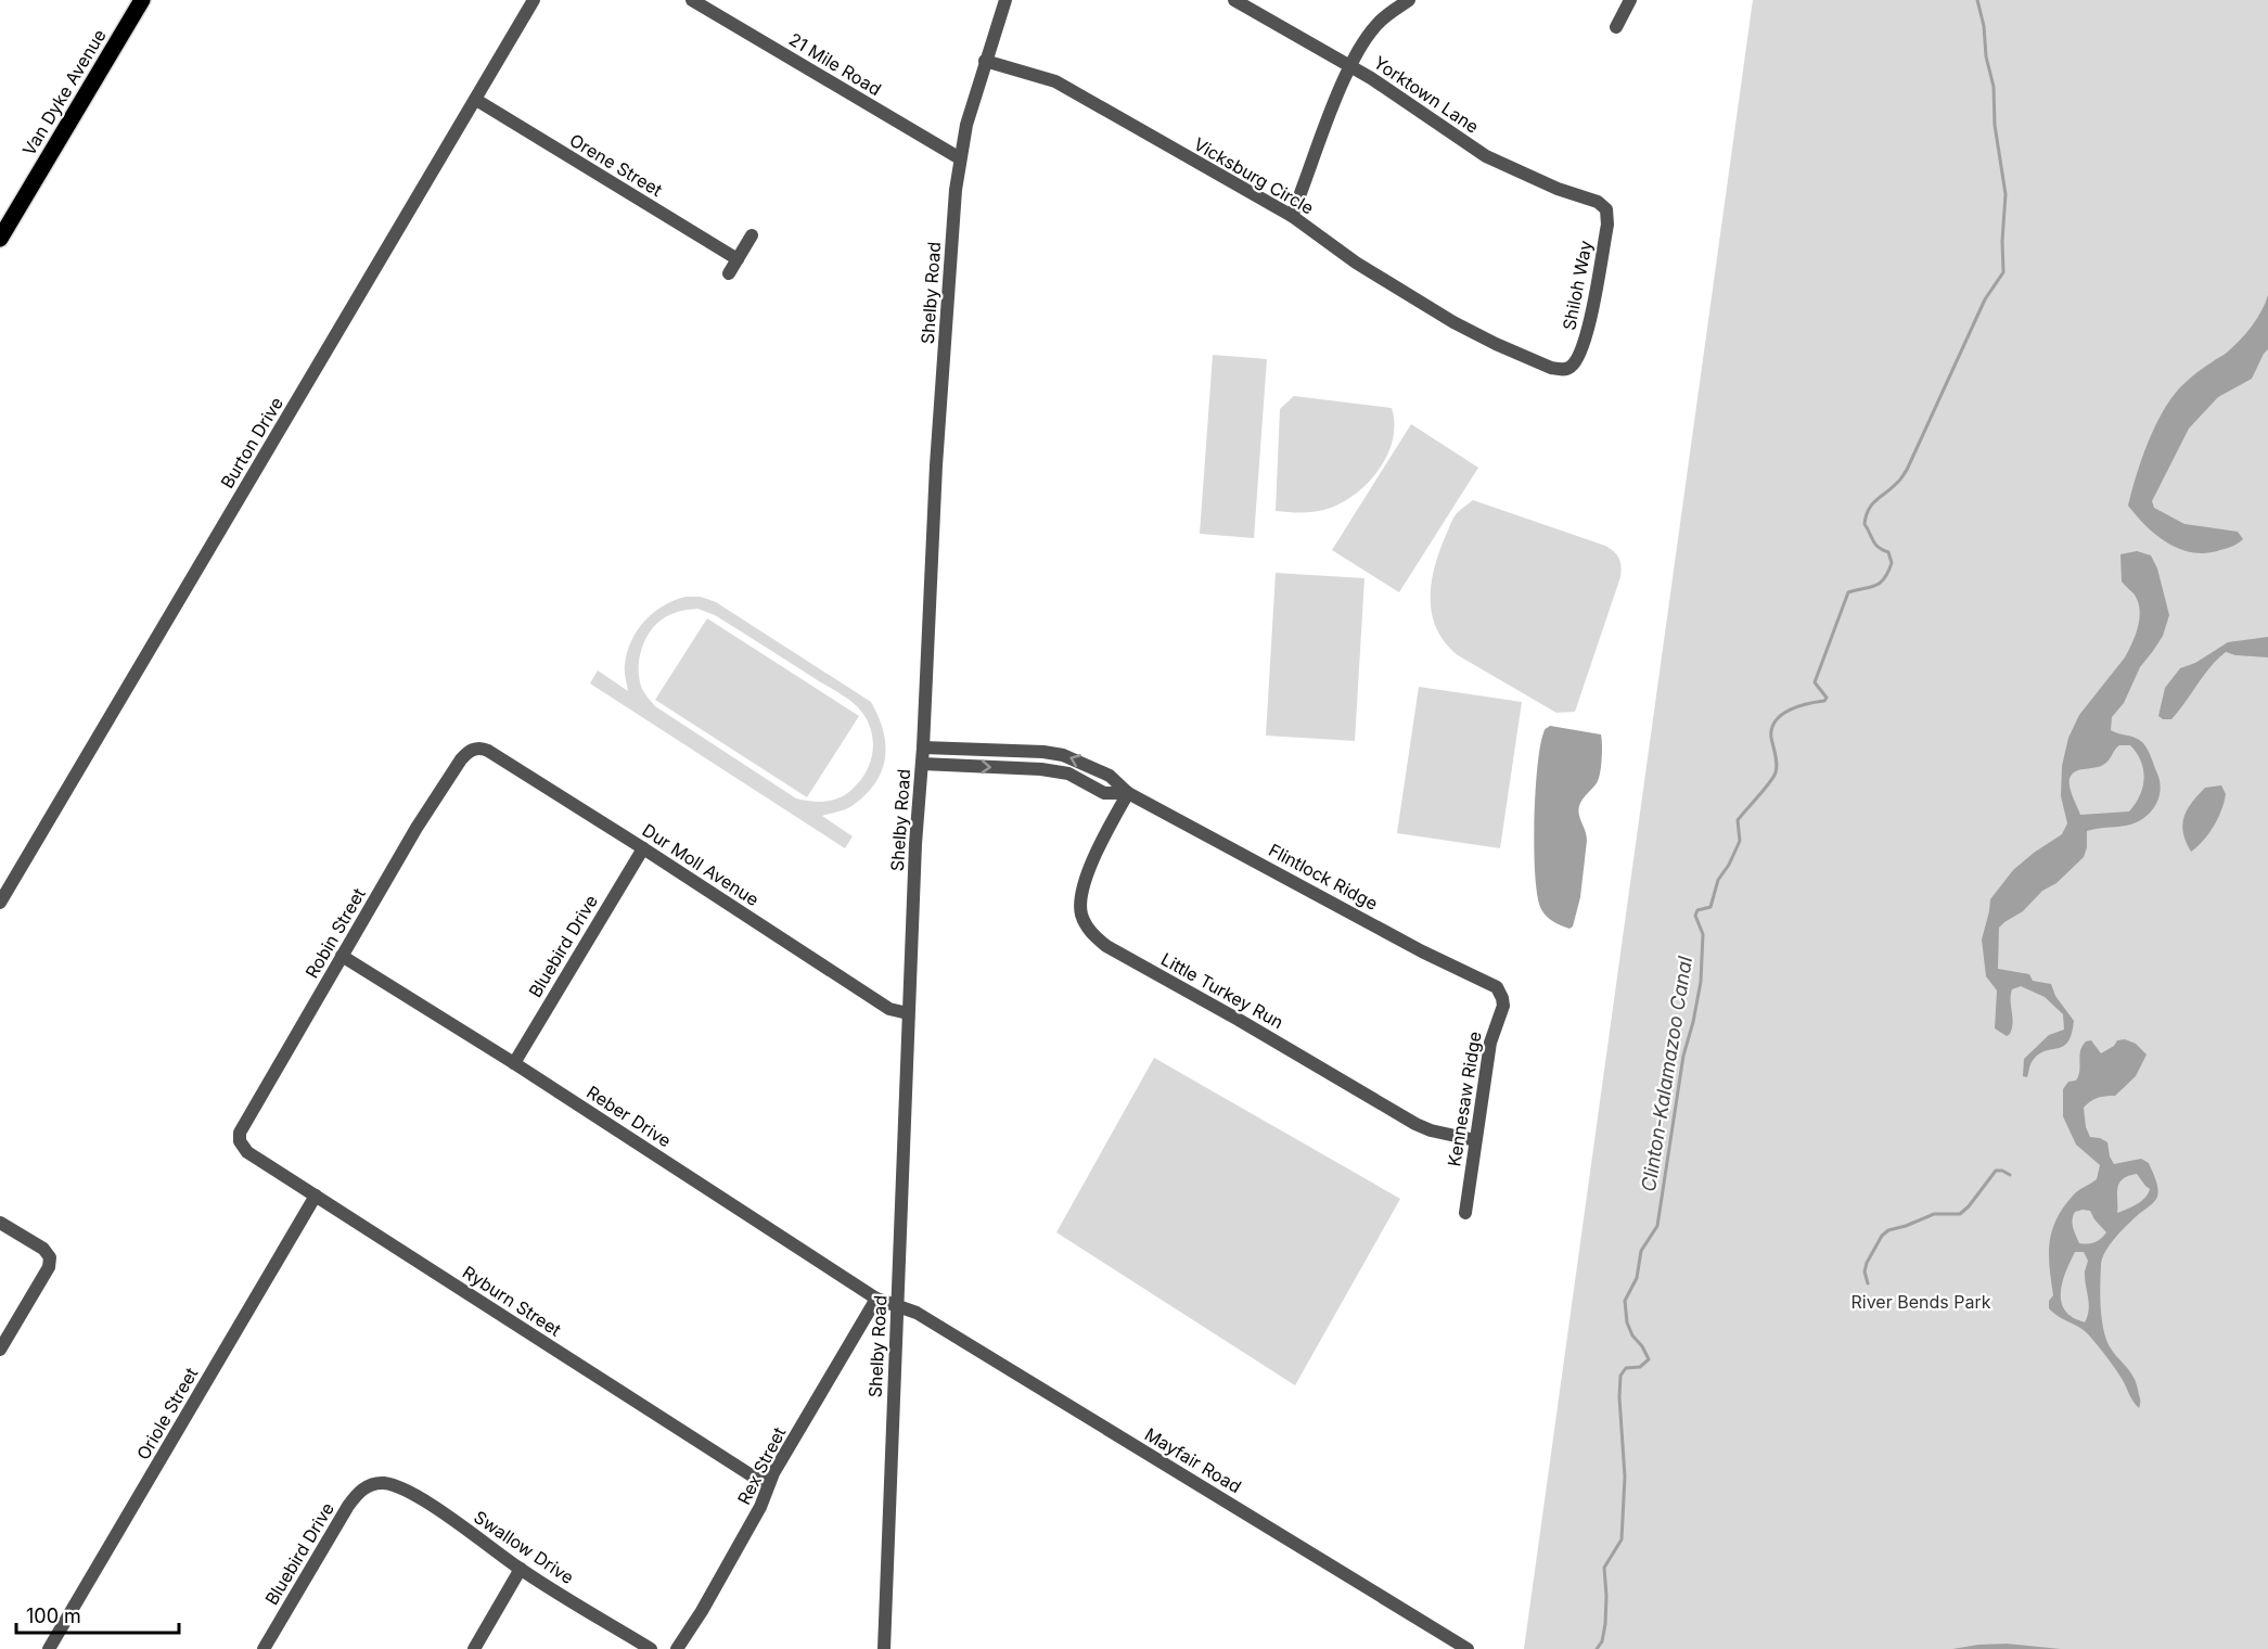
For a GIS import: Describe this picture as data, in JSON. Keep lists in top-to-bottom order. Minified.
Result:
{"streets":{"main road":["Van Dyke Avenue"],"street":["21 Mile Road","Yorktown Lane","Orene Street","Vicksburg Circle","Shiloh Way","Shelby Road","Burton Drive","Dur Moll Avenue","Flintlock Ridge","Robin Street","Bluebird Drive","Little Turkey Run","Kennesaw Ridge","Reber Drive","Ryburn Street","Oriole Street","Mayfair Road","Rex Street","Swallow Drive"]},"crossings":[["21 Mile Road","Shelby Road"],["Yorktown Lane","Shiloh Way"],["Orene Street","Burton Drive"],["Vicksburg Circle","Shiloh Way"],["Vicksburg Circle","Shelby Road"],["Shelby Road","Dur Moll Avenue"],["Shelby Road","Flintlock Ridge"],["Shelby Road","Reber Drive"],["Shelby Road","Mayfair Road"],["Dur Moll Avenue","Robin Street"],["Dur Moll Avenue","Bluebird Drive"],["Flintlock Ridge","Little Turkey Run"],["Flintlock Ridge","Kennesaw Ridge"],["Robin Street","Reber Drive"],["Robin Street","Ryburn Street"],["Bluebird Drive","Reber Drive"],["Bluebird Drive","Swallow Drive"],["Little Turkey Run","Kennesaw Ridge"],["Reber Drive","Mayfair Road"],["Reber Drive","Rex Street"],["Ryburn Street","Oriole Street"],["Ryburn Street","Rex Street"]],"water":["Clinton-Kalamazoo Canal"],"parks":["River Bends Park"],"scale_bar":"100 m"}
